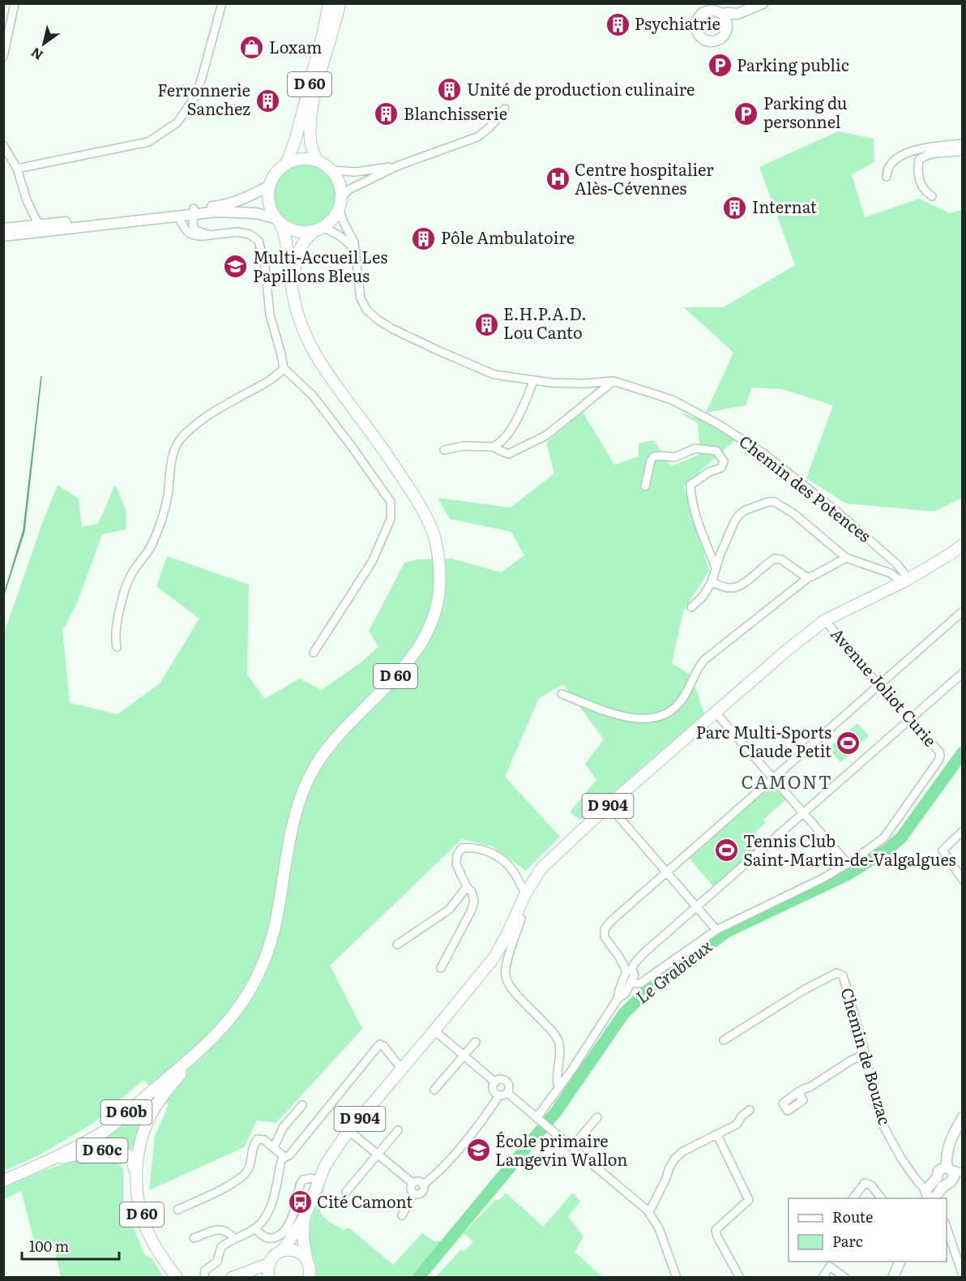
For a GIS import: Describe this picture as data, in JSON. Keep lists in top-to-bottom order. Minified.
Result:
{"streets":{"main road":["D 60","D 904","D 60b","D 60c"],"street":["Chemin des Potences","Avenue Joliot Curie","Chemin de Bouzac"]},"crossings":[["D 60","Chemin des Potences"],["D 60","D 60b"],["D 60","D 60c"],["Chemin des Potences","D 904"],["Avenue Joliot Curie","D 904"],["D 60b","D 60c"]],"districts":["CAMONT"],"water":["Le Grabieux"],"places":{"building":["Psychiatrie","Unité de production culinaire","Ferronnerie Sanchez","Blanchisserie","Internat","Pôle Ambulatoire","E.H.P.A.D. Lou Canto"],"shop":["Loxam"],"parking":["Parking public","Parking du personnel"],"hospital":["Centre hospitalier Alès-Cévennes"],"school or university":["Multi-Accueil Les Papillons Bleus","École primaire Langevin Wallon"],"sports":["Parc Multi-Sports Claude Petit","Tennis Club Saint-Martin-de-Valgalgues"],"bus stop":["Cité Camont"]},"legend":["Route","Parc"],"scale_bar":"100 m","north":"bottom left"}
